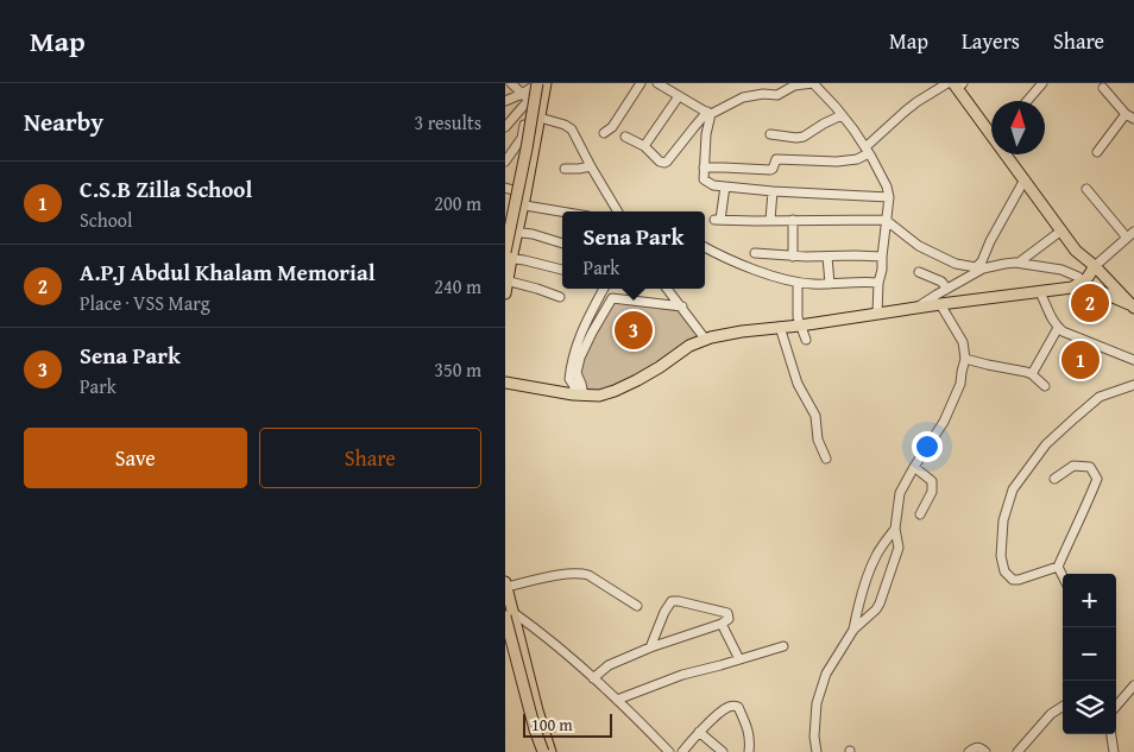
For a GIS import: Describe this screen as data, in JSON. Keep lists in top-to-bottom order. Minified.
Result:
{"scale_bar":"100 m","north":"top","page":{"header":"Map","nav":["Map","Layers","Share"],"heading":["Nearby","3 results"],"list":[{"mark":"1","name":"C.S.B Zilla School","note":"School","value":"200 m"},{"mark":"2","name":"A.P.J Abdul Khalam Memorial","note":"Place · VSS Marg","value":"240 m"},{"mark":"3","name":"Sena Park","note":"Park","value":"350 m"}],"popup":["Sena Park","Park"],"pins":["2","3","1"],"buttons":["Save","Share"],"map_buttons":["+","−"],"scale":"100 m"}}
